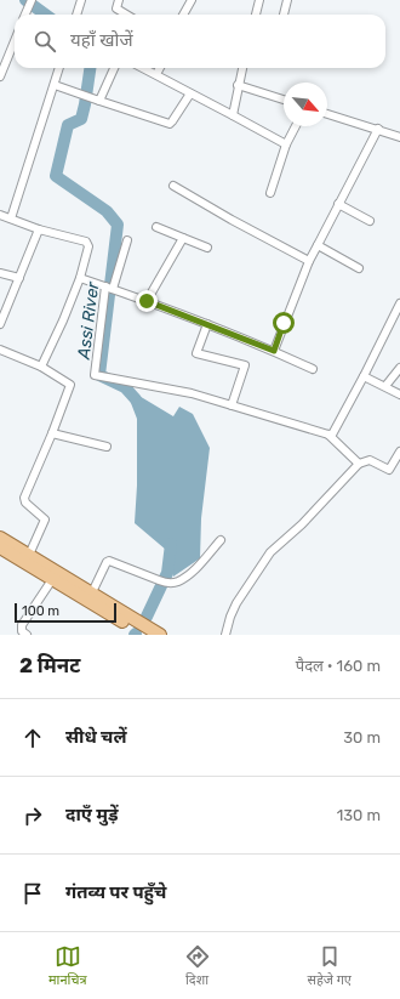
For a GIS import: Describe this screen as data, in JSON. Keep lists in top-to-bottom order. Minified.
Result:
{"water":["Assi River"],"scale_bar":"100 m","north":"bottom right","page":{"search":"यहाँ खोजें","scale":"100 m","heading":["2 मिनट","पैदल · 160 m"],"list":[["सीधे चलें","30 m"],["दाएँ मुड़ें","130 m"],"गंतव्य पर पहुँचे"],"nav":["मानचित्र","दिशा","सहेजे गए"]}}
